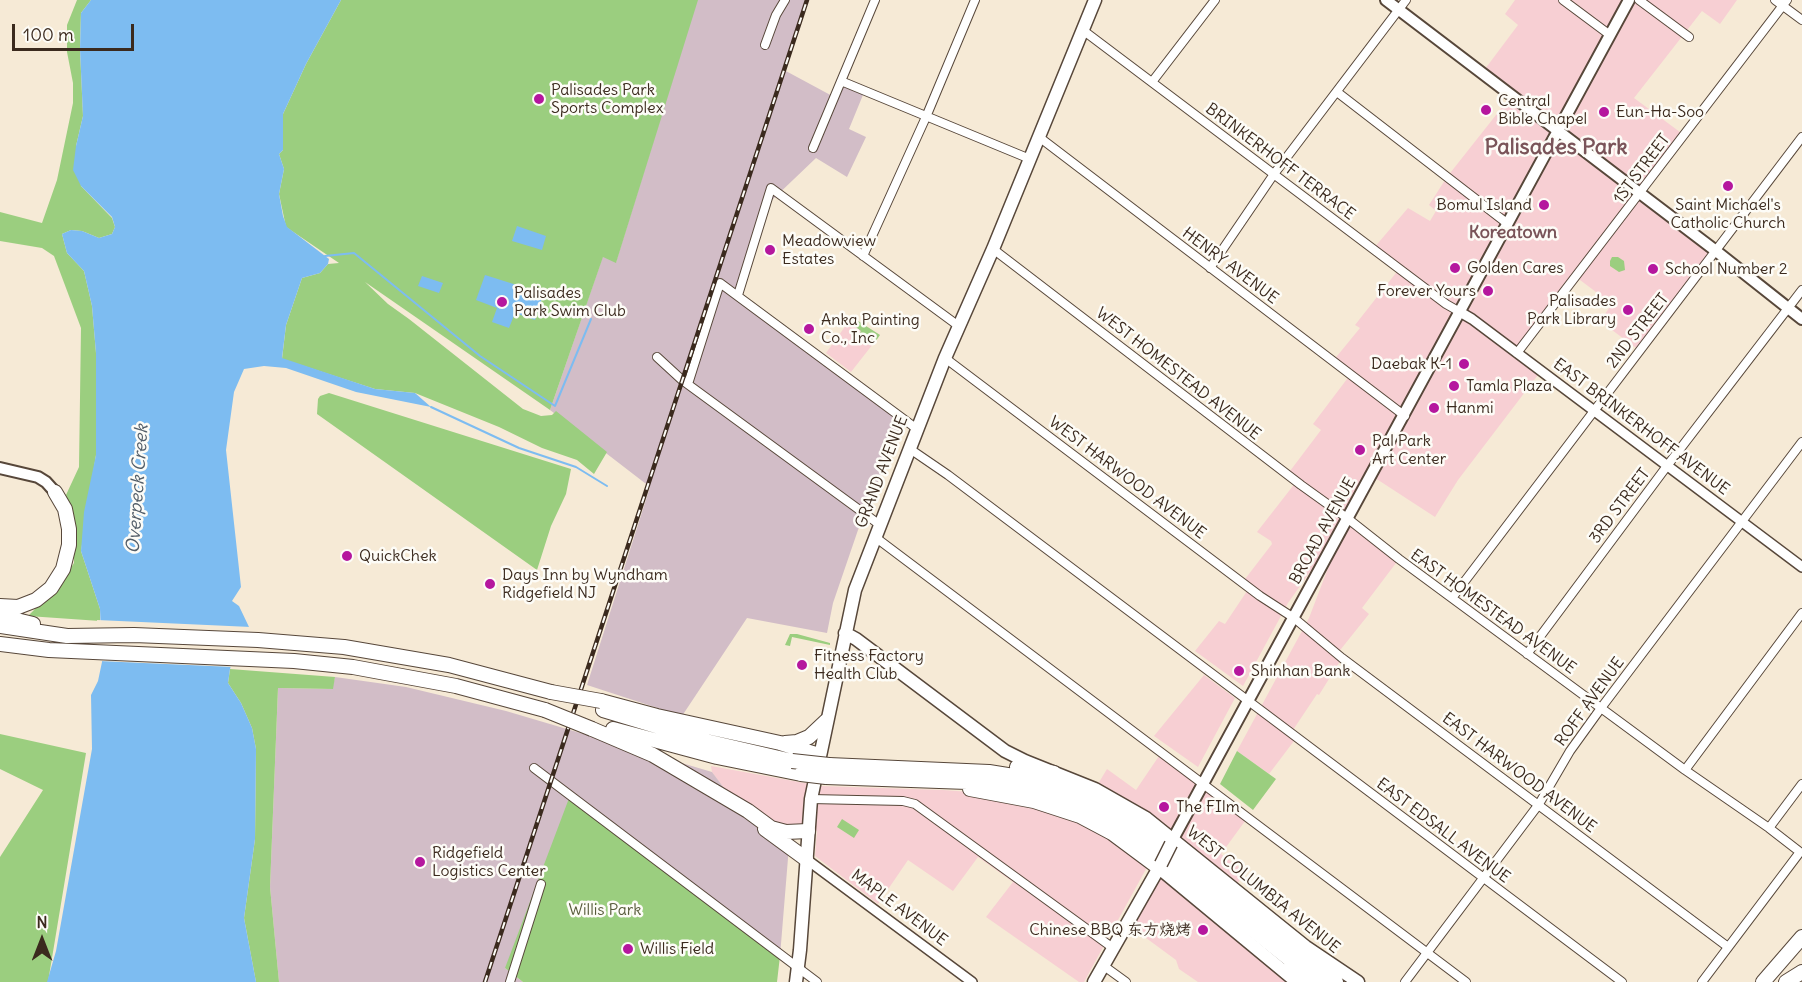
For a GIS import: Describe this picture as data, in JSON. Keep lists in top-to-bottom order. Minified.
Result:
{"streets":{"main road":["GRAND AVENUE","BROAD AVENUE","WEST COLUMBIA AVENUE"],"street":["BRINKERHOFF TERRACE","1ST STREET","HENRY AVENUE","2ND STREET","WEST HOMESTEAD AVENUE","EAST BRINKERHOFF AVENUE","WEST HARWOOD AVENUE","3RD STREET","EAST HOMESTEAD AVENUE","ROFF AVENUE","EAST HARWOOD AVENUE","EAST EDSALL AVENUE","MAPLE AVENUE"]},"crossings":[["BRINKERHOFF TERRACE","EAST BRINKERHOFF AVENUE"],["BRINKERHOFF TERRACE","GRAND AVENUE"],["BRINKERHOFF TERRACE","BROAD AVENUE"],["1ST STREET","EAST BRINKERHOFF AVENUE"],["HENRY AVENUE","GRAND AVENUE"],["HENRY AVENUE","BROAD AVENUE"],["2ND STREET","EAST BRINKERHOFF AVENUE"],["2ND STREET","EAST HOMESTEAD AVENUE"],["WEST HOMESTEAD AVENUE","GRAND AVENUE"],["WEST HOMESTEAD AVENUE","BROAD AVENUE"],["WEST HOMESTEAD AVENUE","EAST HOMESTEAD AVENUE"],["EAST BRINKERHOFF AVENUE","3RD STREET"],["EAST BRINKERHOFF AVENUE","BROAD AVENUE"],["EAST BRINKERHOFF AVENUE","ROFF AVENUE"],["GRAND AVENUE","WEST HARWOOD AVENUE"],["GRAND AVENUE","EAST EDSALL AVENUE"],["GRAND AVENUE","WEST COLUMBIA AVENUE"],["GRAND AVENUE","MAPLE AVENUE"],["WEST HARWOOD AVENUE","BROAD AVENUE"],["WEST HARWOOD AVENUE","EAST HARWOOD AVENUE"],["3RD STREET","EAST HOMESTEAD AVENUE"],["BROAD AVENUE","EAST HOMESTEAD AVENUE"],["BROAD AVENUE","EAST HARWOOD AVENUE"],["BROAD AVENUE","EAST EDSALL AVENUE"],["BROAD AVENUE","WEST COLUMBIA AVENUE"],["EAST HOMESTEAD AVENUE","ROFF AVENUE"],["EAST HOMESTEAD AVENUE","EAST HARWOOD AVENUE"],["ROFF AVENUE","EAST HARWOOD AVENUE"],["ROFF AVENUE","EAST EDSALL AVENUE"]],"districts":["Palisades Park","Koreatown"],"water":["Overpeck Creek"],"parks":["Willis Park"],"places":["Palisades Park Sports Complex","Central Bible Chapel","Eun-Ha-Soo","Saint Michael's Catholic Church","Bomul Island","Meadowview Estates","Golden Cares","School Number 2","Forever Yours","Palisades Park Swim Club","Palisades Park Library","Anka Painting Co., Inc","Daebak K-1","Tamla Plaza","Hanmi","Pal Park Art Center","QuickChek","Days Inn by Wyndham Ridgefield NJ","Fitness Factory Health Club","Shinhan Bank","The FIlm","Ridgefield Logistics Center","Chinese BBQ 东方烧烤","Willis Field"],"scale_bar":"100 m","north":"top"}
